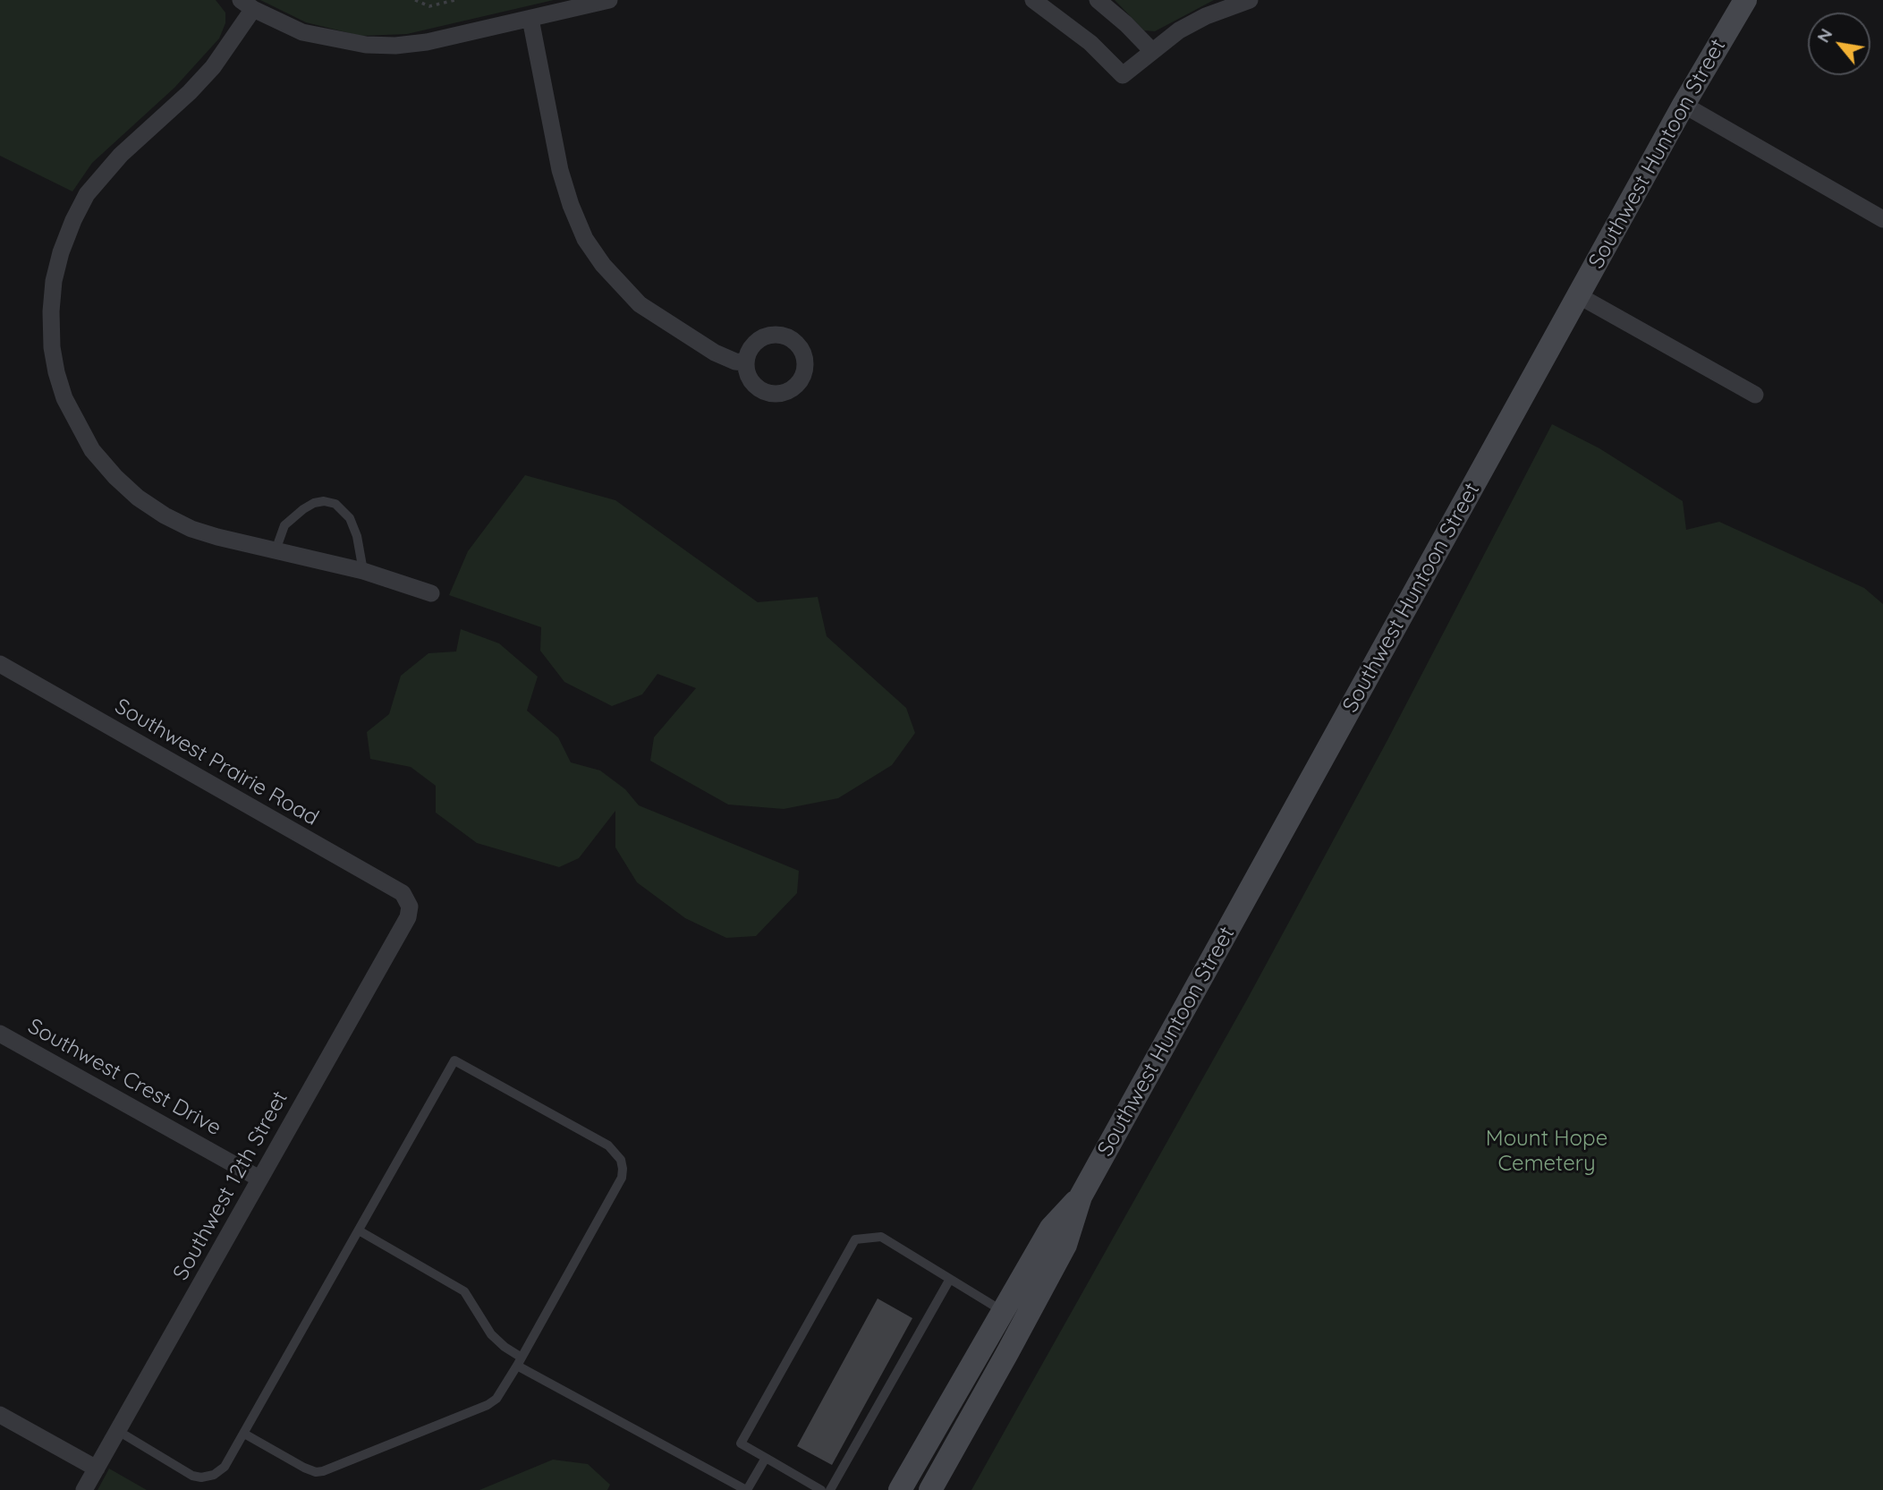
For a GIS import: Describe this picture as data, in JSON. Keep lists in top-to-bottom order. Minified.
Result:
{"streets":{"main road":["Southwest Huntoon Street"],"street":["Southwest Prairie Road","Southwest Crest Drive","Southwest 12th Street"]},"crossings":[["Southwest Prairie Road","Southwest 12th Street"],["Southwest Crest Drive","Southwest 12th Street"]],"parks":["Mount Hope Cemetery"],"north":"top left"}
